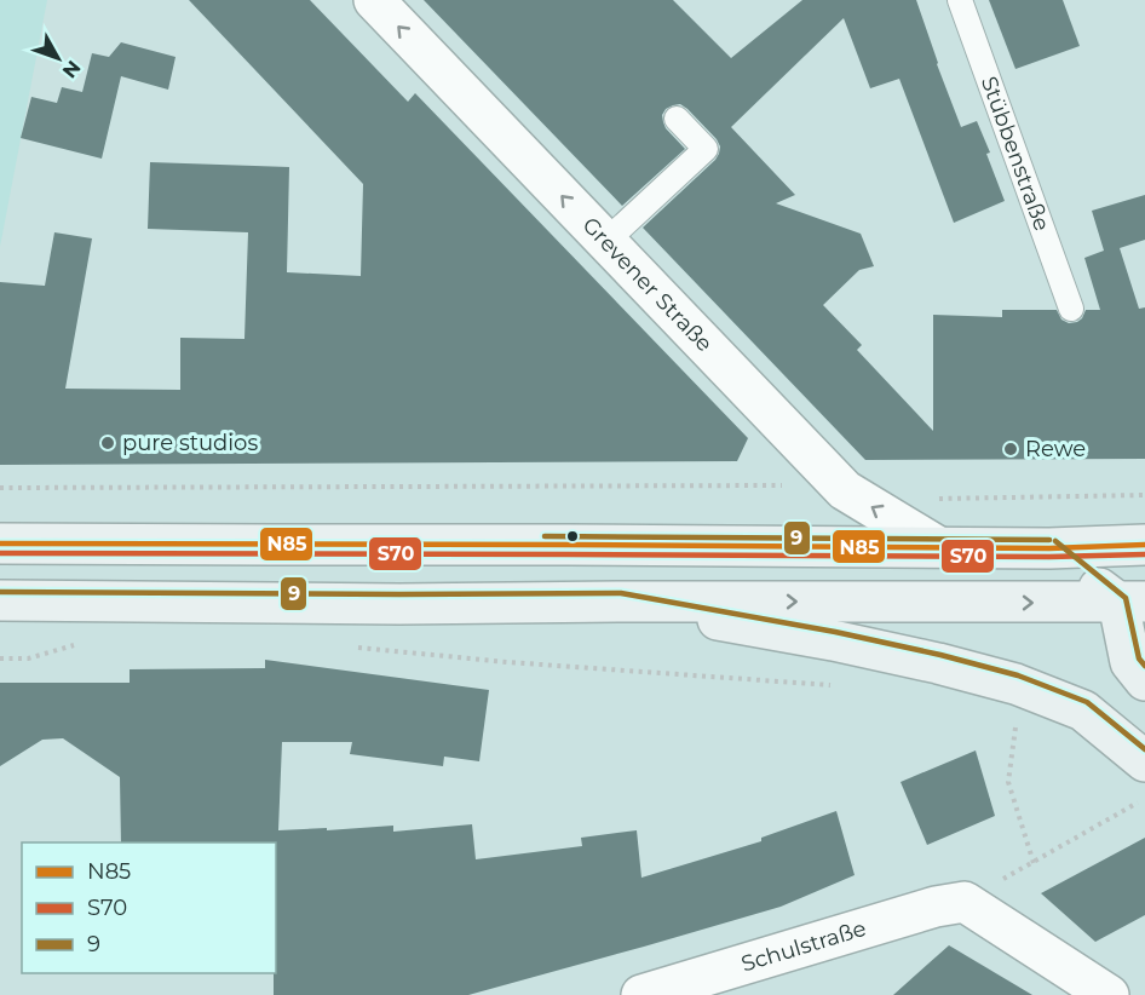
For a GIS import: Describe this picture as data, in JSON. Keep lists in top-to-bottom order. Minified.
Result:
{"streets":{"street":["Grevener Straße","Schulstraße"],"lane":["Stübbenstraße"]},"one_way":["Grevener Straße"],"places":["pure studios","Rewe"],"lines":["transit line 9","transit line N85","transit line S70"],"legend":["N85","S70","9"],"north":"bottom right"}
